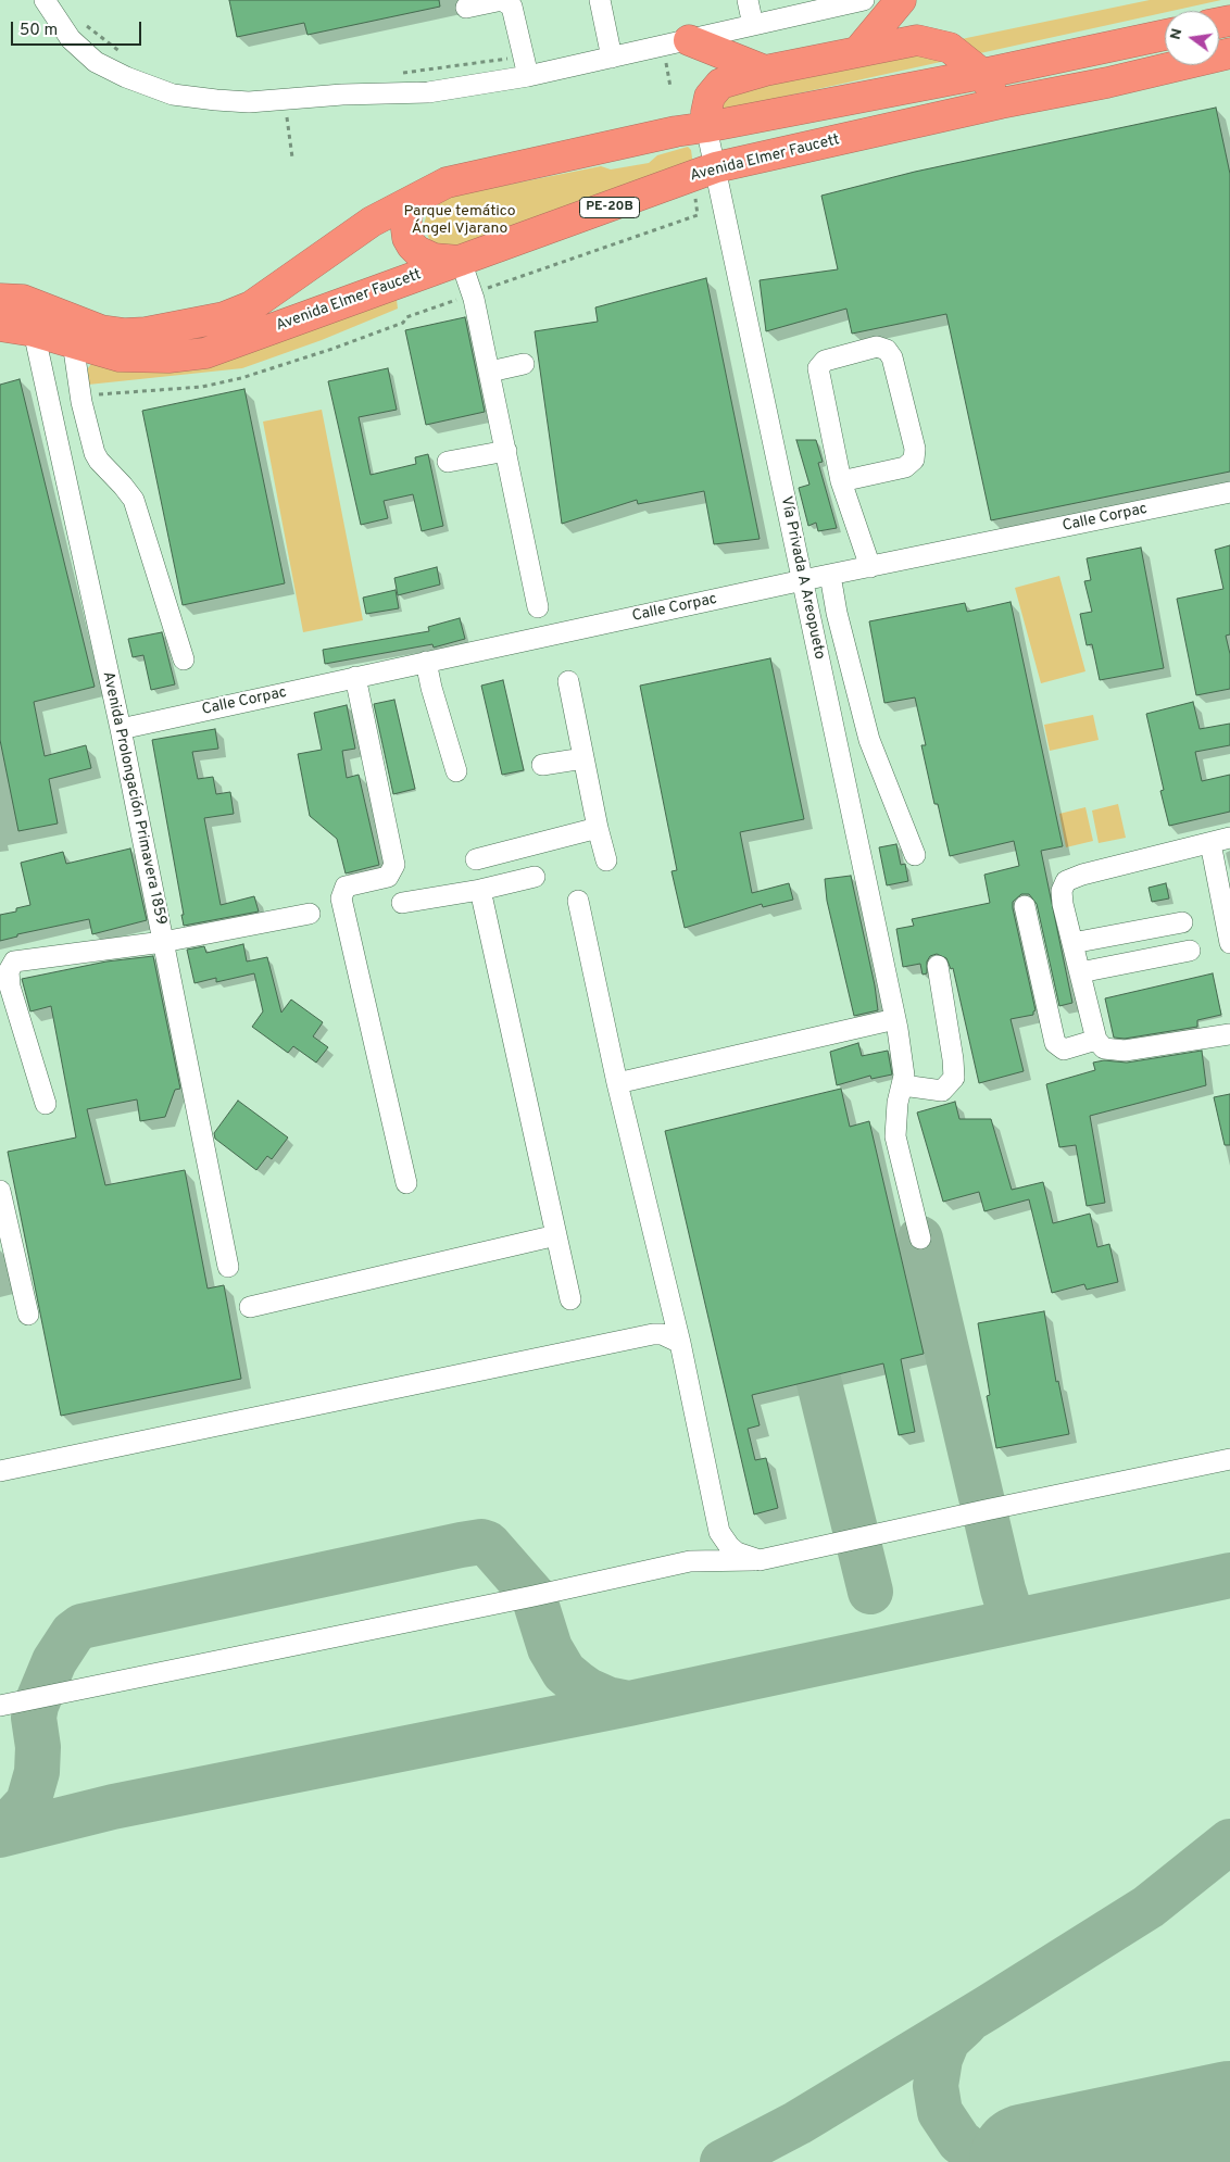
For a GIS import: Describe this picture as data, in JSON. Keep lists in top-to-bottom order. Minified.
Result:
{"streets":{"highway":["Avenida Elmer Faucett","PE-20B"],"street":["Calle Corpac","Vía Privada A Areopueto","Avenida Prolongación Primavera 1859"]},"crossings":[["Avenida Elmer Faucett","Vía Privada A Areopueto"],["Avenida Elmer Faucett","Avenida Prolongación Primavera 1859"],["Calle Corpac","Vía Privada A Areopueto"],["Calle Corpac","Avenida Prolongación Primavera 1859"]],"parks":["Parque temático Ángel Vjarano"],"scale_bar":"50 m","north":"left"}
